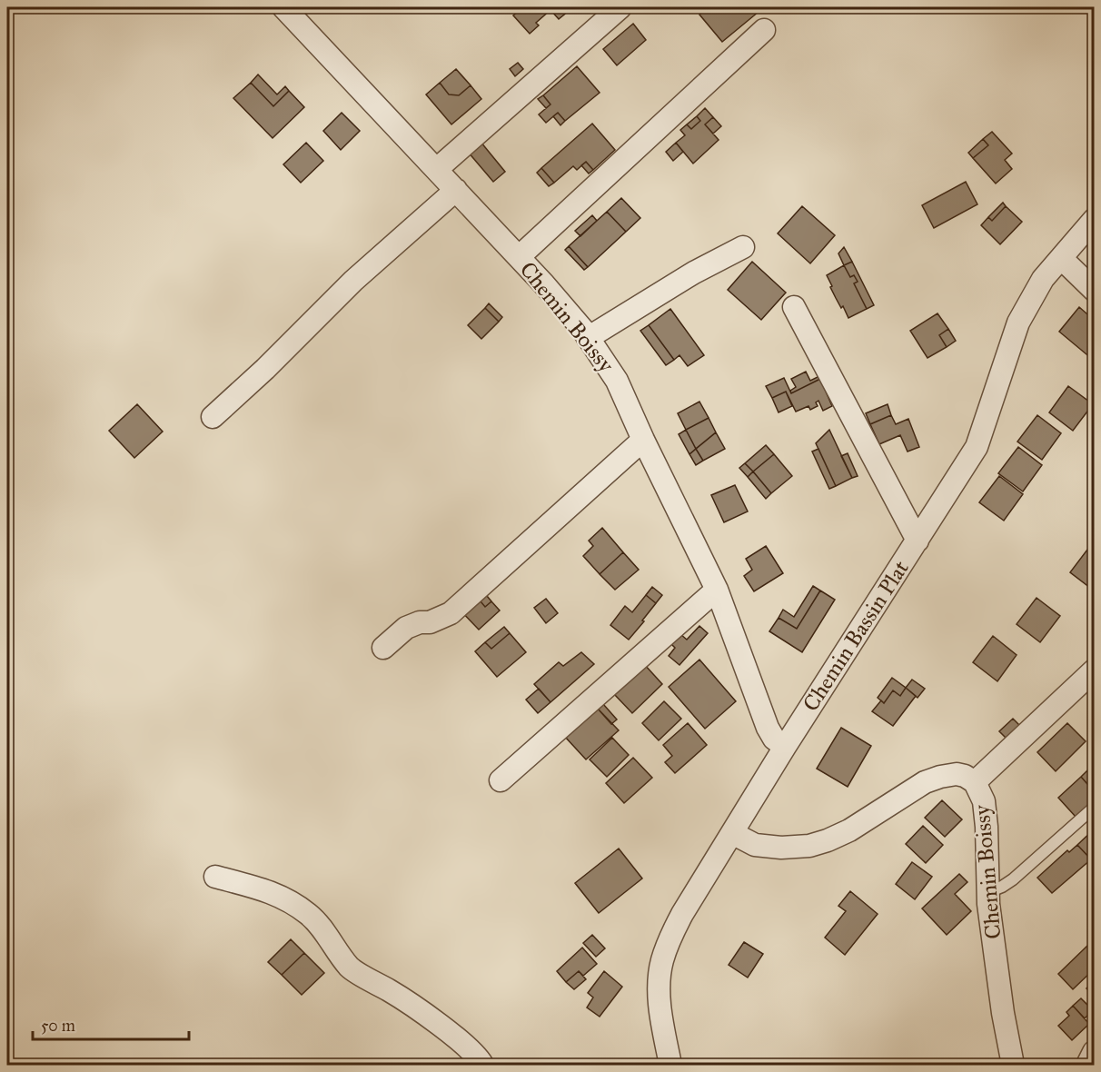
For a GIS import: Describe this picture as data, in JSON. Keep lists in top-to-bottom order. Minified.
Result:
{"streets":{"street":["Chemin Boissy","Chemin Bassin Plat"]},"crossings":[["Chemin Boissy","Chemin Bassin Plat"]],"scale_bar":"50 m"}
